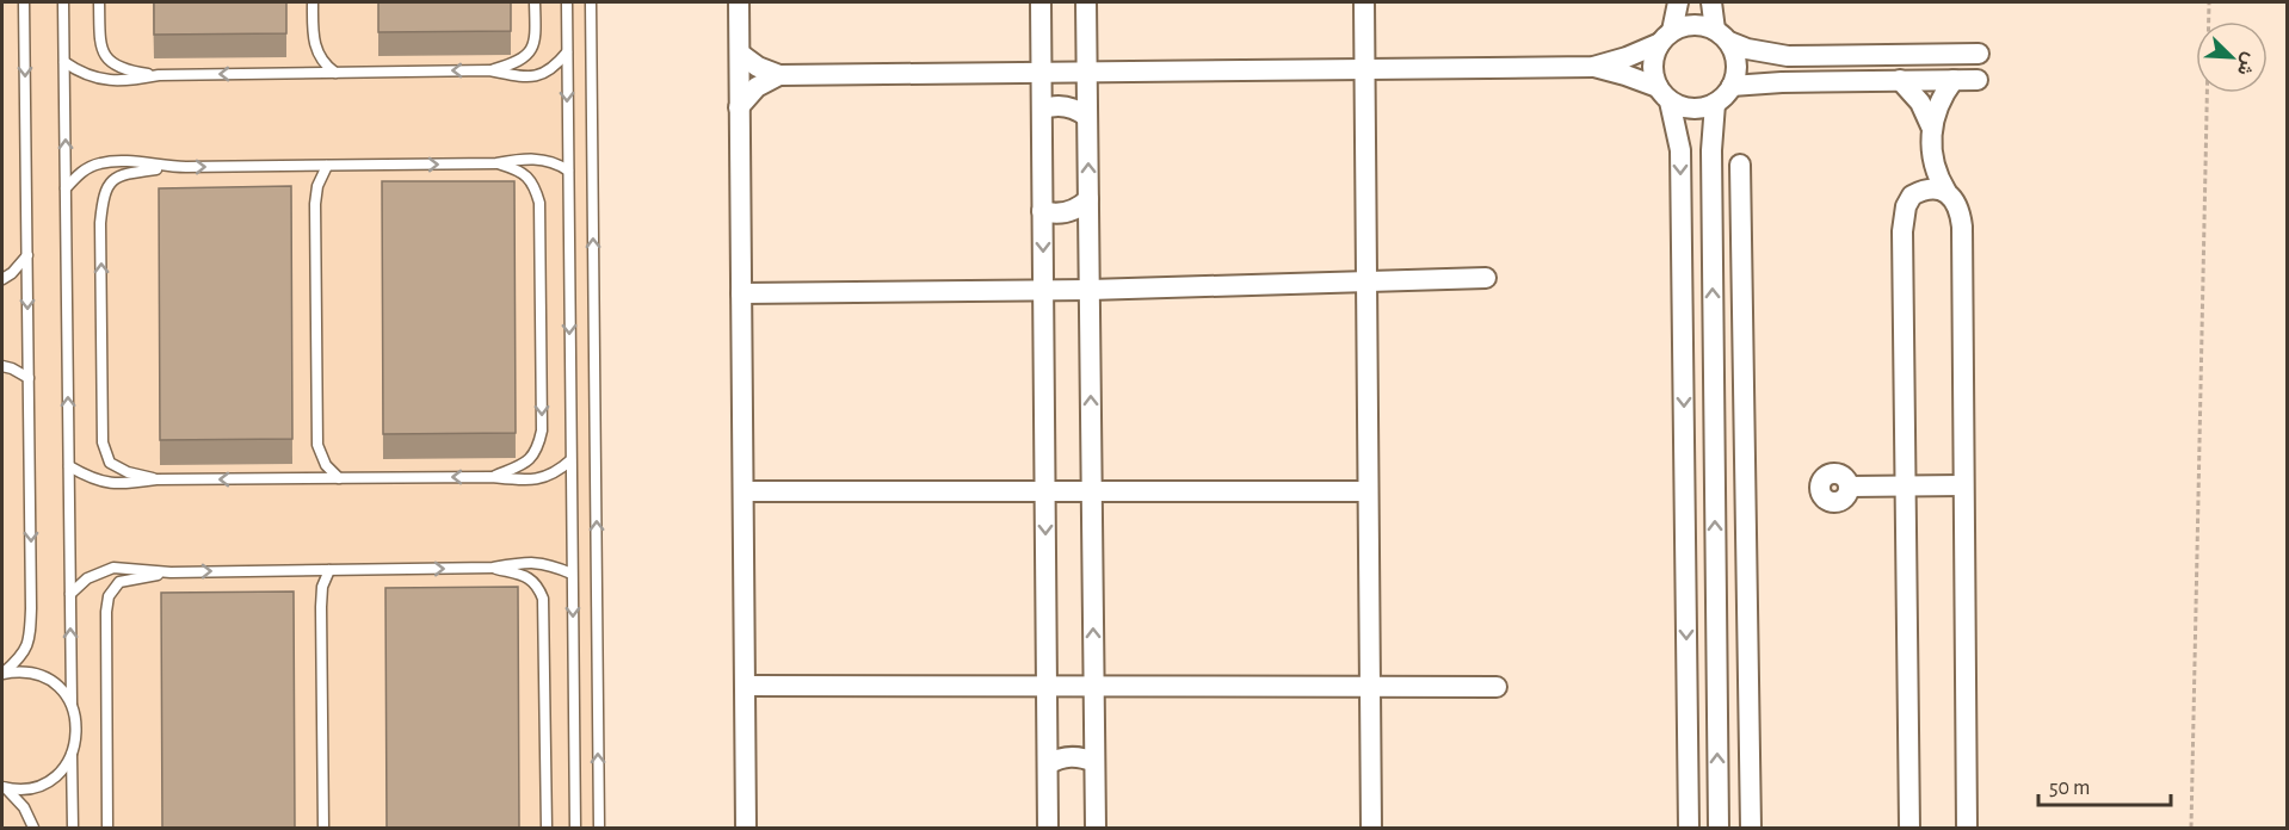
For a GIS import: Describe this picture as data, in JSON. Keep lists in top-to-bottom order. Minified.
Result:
{"scale_bar":"50 m","north":"bottom right"}
